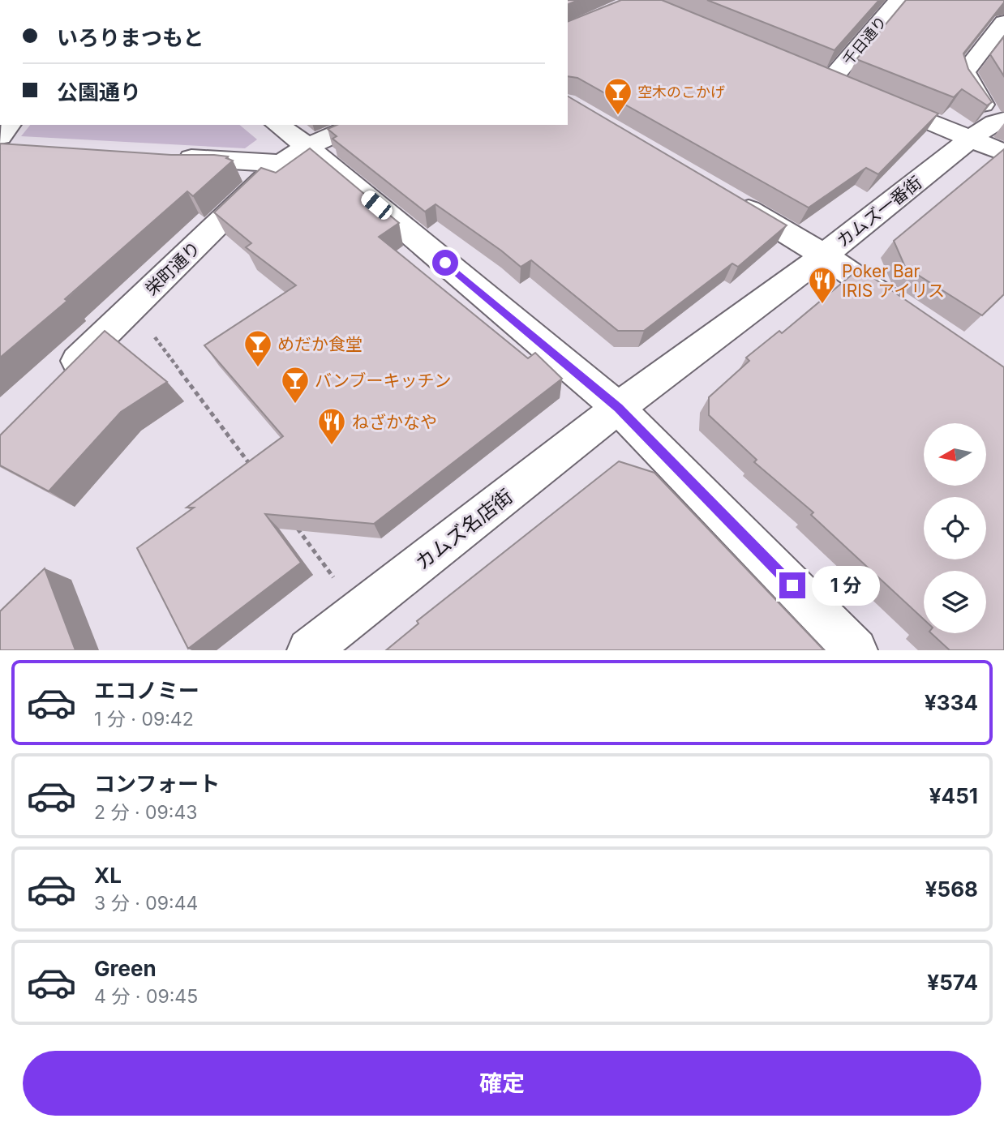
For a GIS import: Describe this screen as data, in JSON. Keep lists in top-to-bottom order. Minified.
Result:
{"streets":{"street":["千日通り","カムズ一番街","栄町通り","カムズ名店街"]},"crossings":[["カムズ一番街","カムズ名店街"]],"places":{"bar":["空木のこかげ","めだか食堂","バンブーキッチン"],"restaurant":["Poker Bar IRIS アイリス","ねざかなや"]},"north":"left","page":{"banner":["いろりまつもと","公園通り"],"bubble":"1 分","list":[{"name":"エコノミー","note":"1 分 · 09:42","value":"¥334"},{"name":"コンフォート","note":"2 分 · 09:43","value":"¥451"},{"name":"XL","note":"3 分 · 09:44","value":"¥568"},{"name":"Green","note":"4 分 · 09:45","value":"¥574"}],"buttons":"確定"}}
